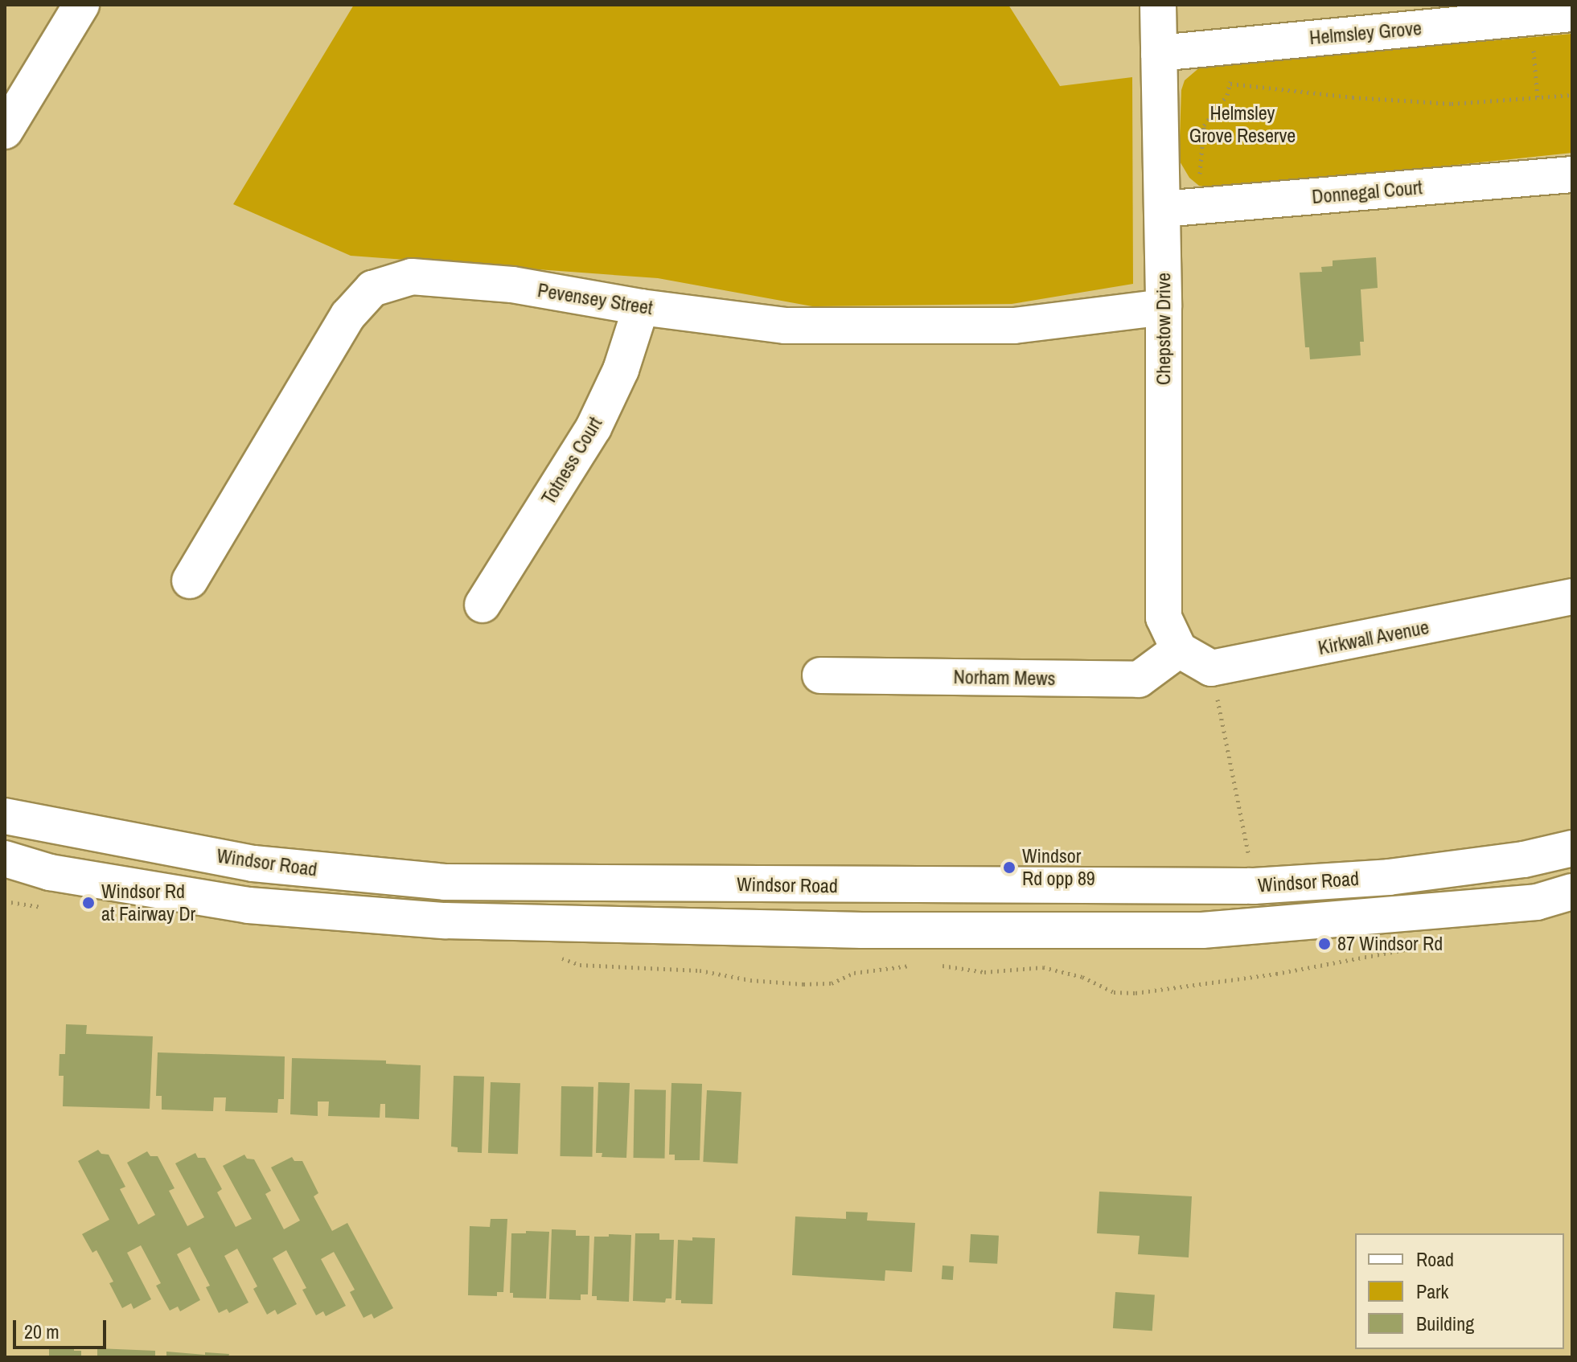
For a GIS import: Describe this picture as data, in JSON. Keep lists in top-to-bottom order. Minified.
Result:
{"streets":{"street":["Helmsley Grove","Donnegal Court","Pevensey Street","Chepstow Drive","Totness Court","Kirkwall Avenue","Norham Mews","Windsor Road"]},"crossings":[["Helmsley Grove","Chepstow Drive"],["Donnegal Court","Chepstow Drive"],["Pevensey Street","Chepstow Drive"],["Pevensey Street","Totness Court"],["Chepstow Drive","Norham Mews"]],"parks":["Helmsley Grove Reserve"],"places":["Windsor Rd opp 89","Windsor Rd at Fairway Dr","87 Windsor Rd"],"legend":["Road","Park","Building"],"scale_bar":"20 m"}
